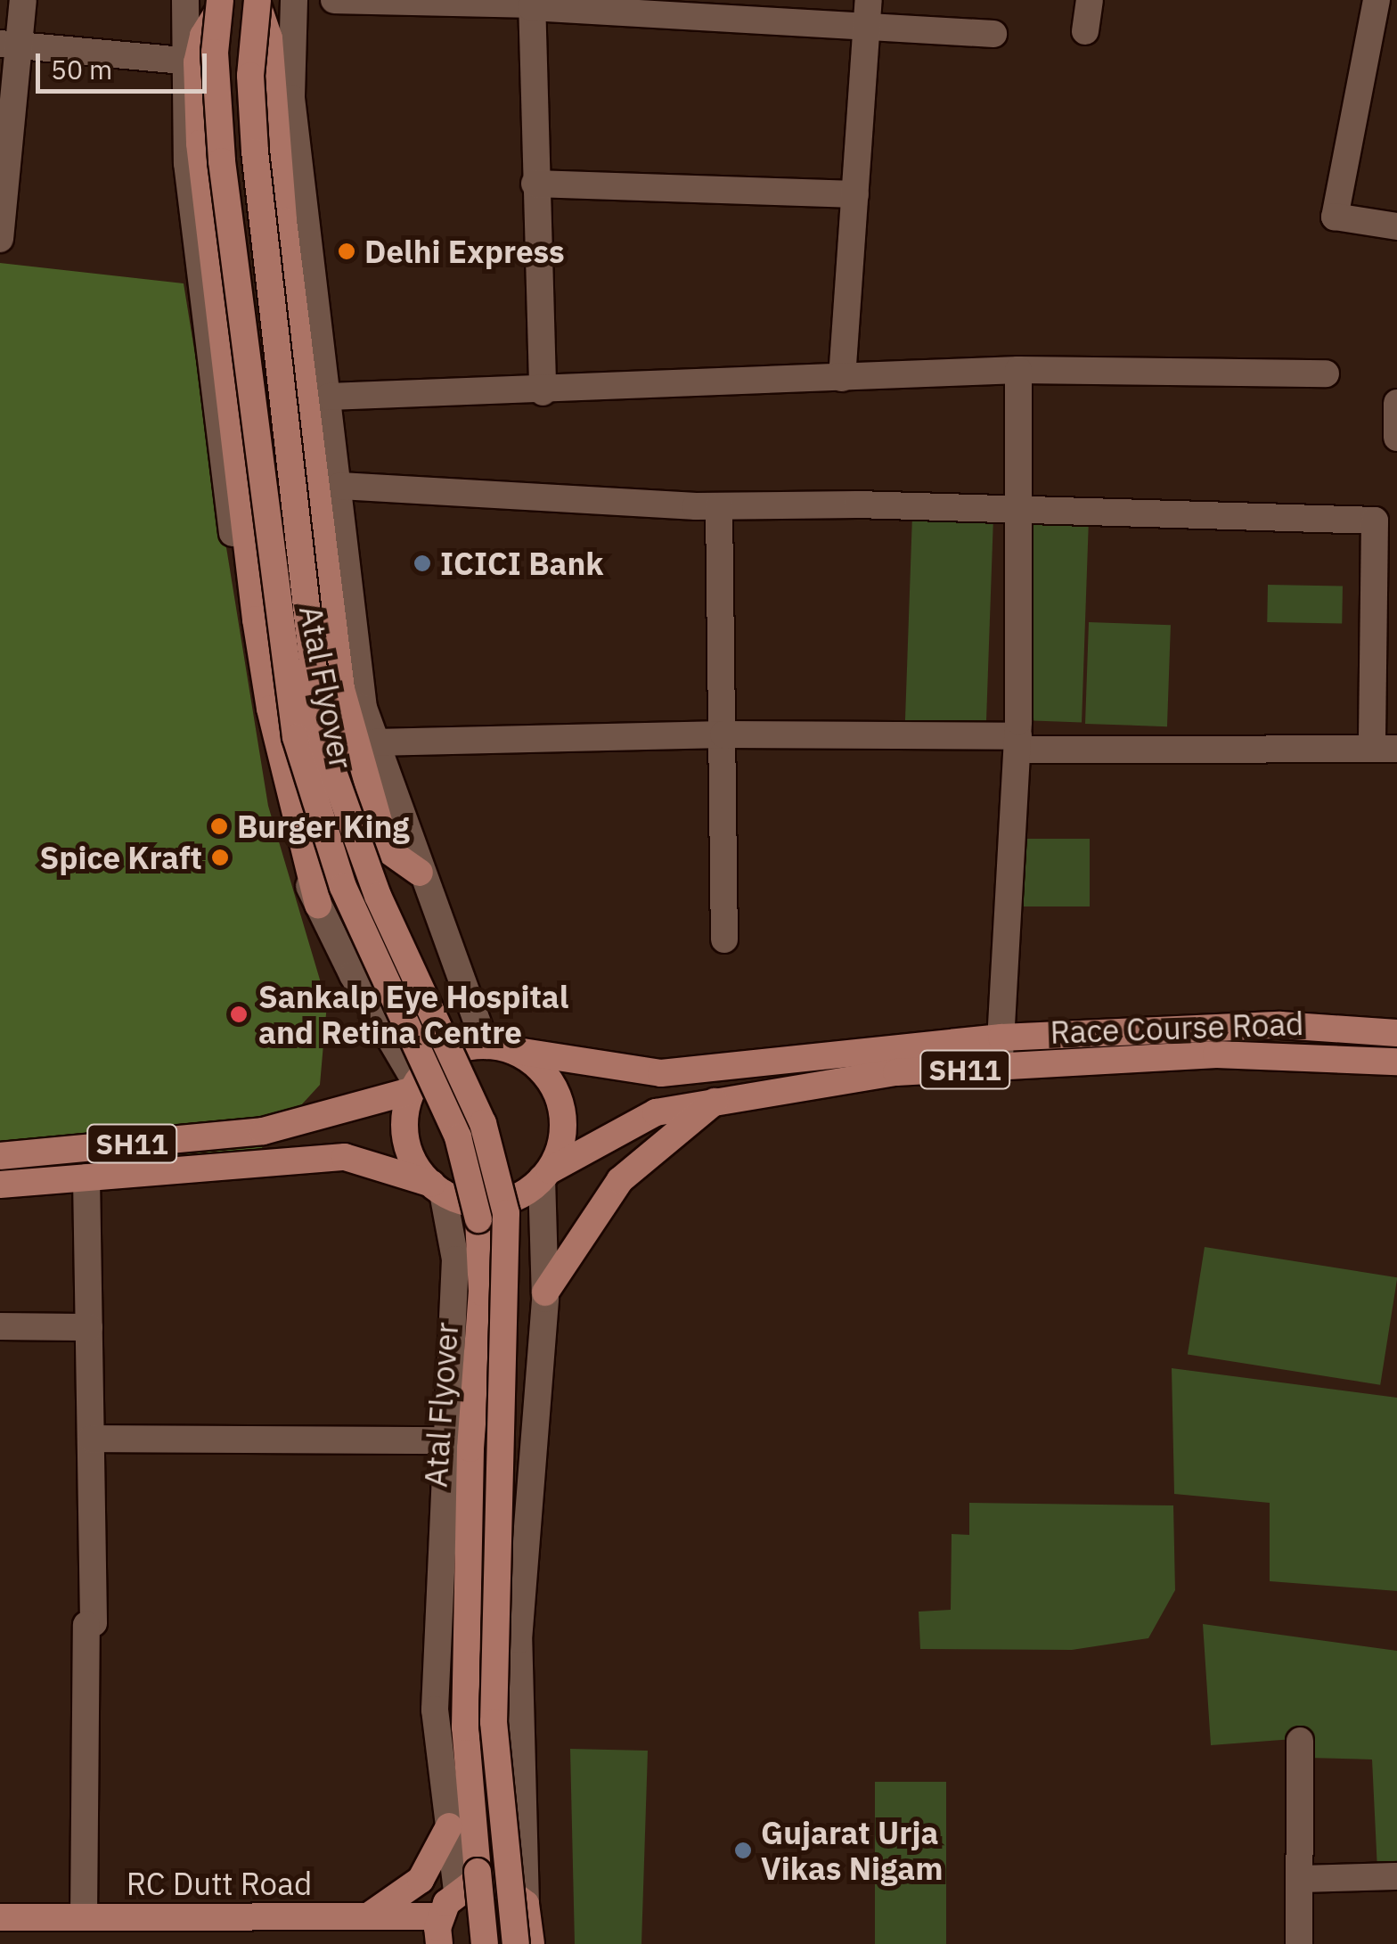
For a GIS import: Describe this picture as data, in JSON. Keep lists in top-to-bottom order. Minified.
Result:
{"streets":{"main road":["Atal Flyover","Race Course Road","SH11","RC Dutt Road"]},"crossings":[["Race Course Road","SH11"]],"places":["Delhi Express","ICICI Bank","Burger King","Spice Kraft","Sankalp Eye Hospital and Retina Centre","Gujarat Urja Vikas Nigam"],"scale_bar":"50 m"}
